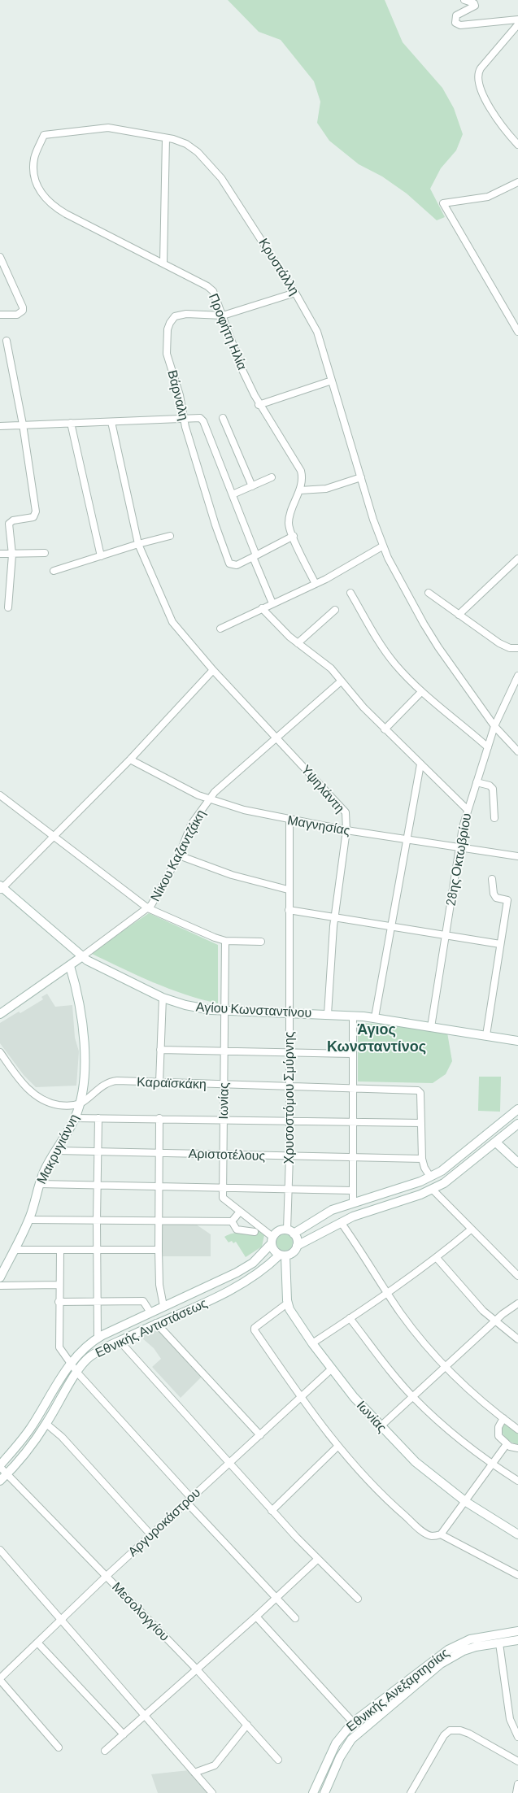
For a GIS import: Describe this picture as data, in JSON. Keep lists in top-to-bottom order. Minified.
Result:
{"streets":{"main road":["Αγίου Κωνσταντίνου","Ιωνίας","Μακρυγιάννη","Εθνικής Αντιστάσεως","Εθνικής Ανεξαρτησίας"],"street":["Κρυστάλλη","Προφήτη Ηλία","Βάρναλη","Υψηλάντη","Μαγνησίας","Νίκου Καζαντζάκη","28ης Οκτωβρίου","Καραϊσκάκη","Χρυσοστόμου Σμύρνης","Αριστοτέλους","Αργυροκάστρου","Μεσολογγίου"]},"crossings":[["Κρυστάλλη","Προφήτη Ηλία"],["Κρυστάλλη","Βάρναλη"],["Κρυστάλλη","28ης Οκτωβρίου"],["Προφήτη Ηλία","Βάρναλη"],["Υψηλάντη","Μαγνησίας"],["Υψηλάντη","Νίκου Καζαντζάκη"],["Υψηλάντη","Αγίου Κωνσταντίνου"],["Μαγνησίας","Νίκου Καζαντζάκη"],["Μαγνησίας","28ης Οκτωβρίου"],["Μαγνησίας","Χρυσοστόμου Σμύρνης"],["Νίκου Καζαντζάκη","Αγίου Κωνσταντίνου"],["28ης Οκτωβρίου","Αγίου Κωνσταντίνου"],["Αγίου Κωνσταντίνου","Χρυσοστόμου Σμύρνης"],["Αγίου Κωνσταντίνου","Ιωνίας"],["Καραϊσκάκη","Χρυσοστόμου Σμύρνης"],["Καραϊσκάκη","Ιωνίας"],["Καραϊσκάκη","Μακρυγιάννη"],["Χρυσοστόμου Σμύρνης","Ιωνίας"],["Χρυσοστόμου Σμύρνης","Αριστοτέλους"],["Χρυσοστόμου Σμύρνης","Εθνικής Αντιστάσεως"],["Ιωνίας","Αριστοτέλους"],["Ιωνίας","Εθνικής Αντιστάσεως"],["Ιωνίας","Αργυροκάστρου"],["Μακρυγιάννη","Αριστοτέλους"],["Εθνικής Αντιστάσεως","Μεσολογγίου"],["Αργυροκάστρου","Μεσολογγίου"]],"districts":["Άγιος Κωνσταντίνος"]}
